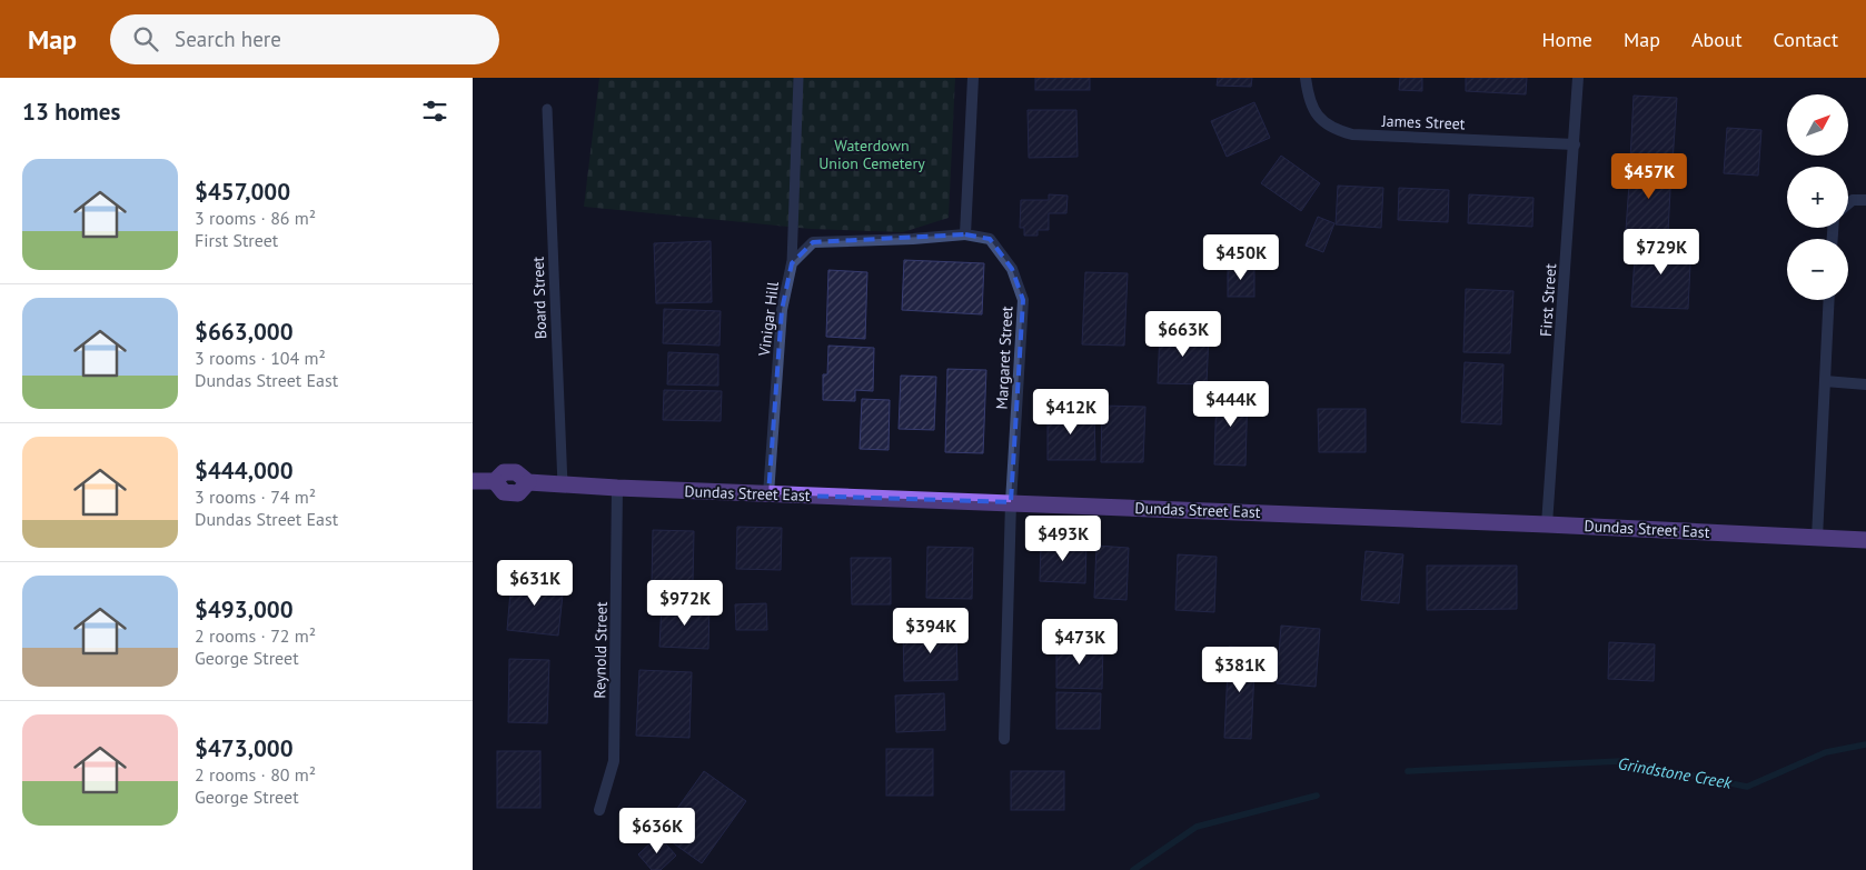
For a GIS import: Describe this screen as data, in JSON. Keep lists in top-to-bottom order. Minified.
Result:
{"streets":{"main road":["Dundas Street East"],"street":["James Street","First Street","Vinigar Hill","Margaret Street","Reynold Street"],"lane":["Board Street"]},"crossings":[["James Street","First Street"],["Board Street","Dundas Street East"],["First Street","Dundas Street East"],["Vinigar Hill","Margaret Street"],["Vinigar Hill","Dundas Street East"],["Margaret Street","Dundas Street East"],["Dundas Street East","Reynold Street"]],"water":["Grindstone Creek"],"parks":["Waterdown Union Cemetery"],"north":"top right","page":{"header":"Map","search":"Search here","nav":["Home","Map","About","Contact"],"heading":"13 homes","map_buttons":["+","−"],"list":[{"name":"$457,000","note":"3 rooms · 86 m² · First Street"},{"name":"$663,000","note":"3 rooms · 104 m² · Dundas Street East"},{"name":"$444,000","note":"3 rooms · 74 m² · Dundas Street East"},{"name":"$493,000","note":"2 rooms · 72 m² · George Street"},{"name":"$473,000","note":"2 rooms · 80 m² · George Street"}],"price":["$457K","$729K","$450K","$663K","$444K","$412K","$493K","$631K","$972K","$394K","$473K","$381K","$636K"]}}
